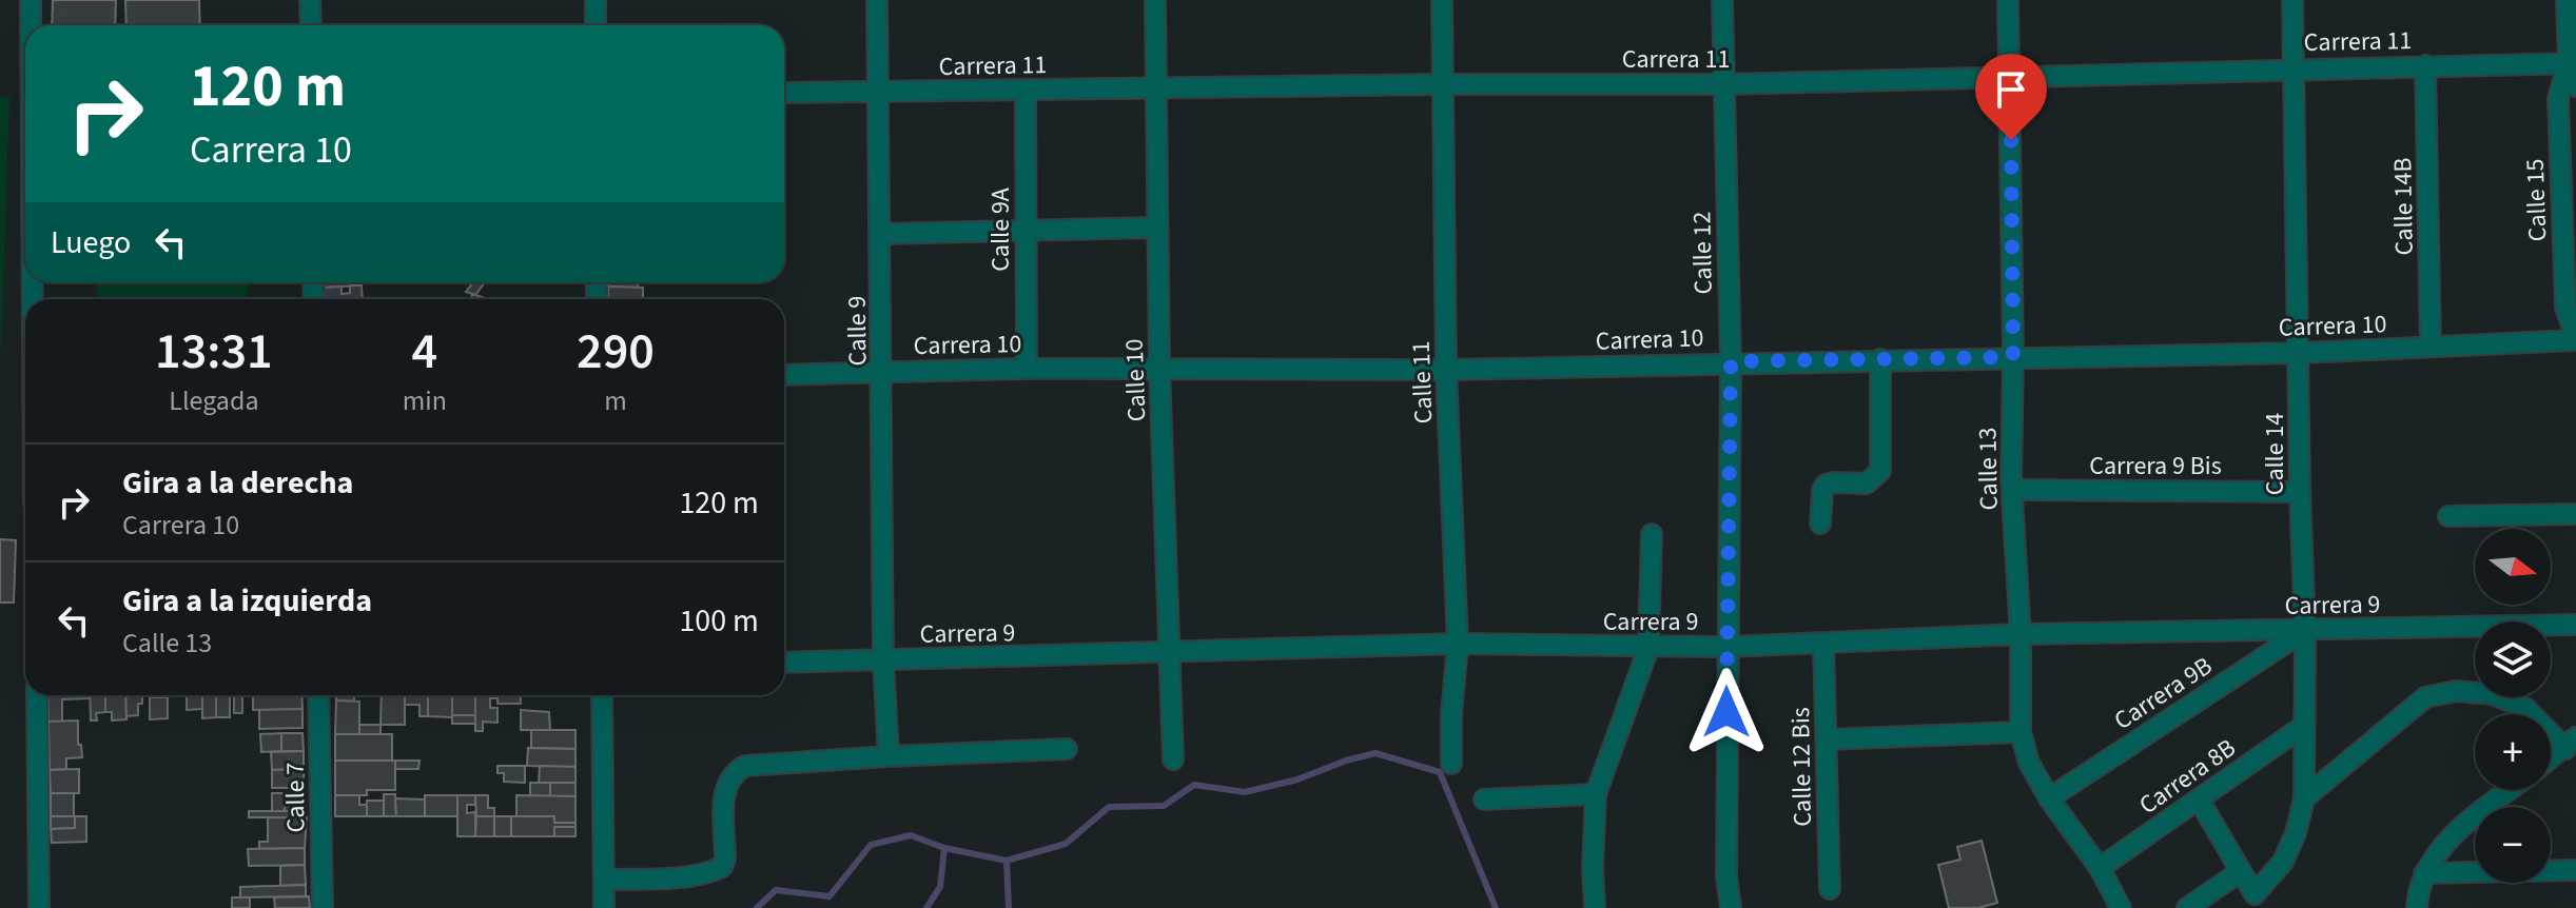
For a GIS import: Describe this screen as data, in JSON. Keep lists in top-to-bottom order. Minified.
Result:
{"streets":{"street":["Carrera 11","Calle 15","Calle 14B","Calle 9A","Calle 12","Carrera 10","Calle 9","Calle 10","Calle 11","Calle 14","Carrera 9 Bis","Calle 13","Carrera 9","Carrera 9B","Calle 12 Bis","Carrera 8B","Calle 7"]},"crossings":[["Carrera 11","Calle 15"],["Carrera 11","Calle 14B"],["Carrera 11","Calle 9A"],["Carrera 11","Calle 12"],["Carrera 11","Calle 9"],["Carrera 11","Calle 10"],["Carrera 11","Calle 11"],["Carrera 11","Calle 14"],["Carrera 11","Calle 13"],["Calle 15","Carrera 10"],["Calle 14B","Carrera 10"],["Calle 9A","Carrera 10"],["Calle 12","Carrera 10"],["Calle 12","Carrera 9"],["Carrera 10","Calle 9"],["Carrera 10","Calle 10"],["Carrera 10","Calle 11"],["Carrera 10","Calle 14"],["Carrera 10","Calle 13"],["Calle 9","Carrera 9"],["Calle 10","Carrera 9"],["Calle 11","Carrera 9"],["Calle 14","Carrera 9 Bis"],["Calle 14","Carrera 9"],["Calle 14","Carrera 9B"],["Calle 14","Carrera 8B"],["Carrera 9 Bis","Calle 13"],["Calle 13","Carrera 9"],["Calle 13","Carrera 9B"],["Calle 13","Carrera 8B"],["Carrera 9","Carrera 9B"],["Carrera 9","Calle 12 Bis"]],"north":"right","page":{"turn":["120 m","Carrera 10"],"then":"Luego","eta":["13:31","Llegada","4","min","290","m"],"list":[{"name":"Gira a la derecha","note":"Carrera 10","value":"120 m"},{"name":"Gira a la izquierda","note":"Calle 13","value":"100 m"}],"map_buttons":["+","−"]}}
